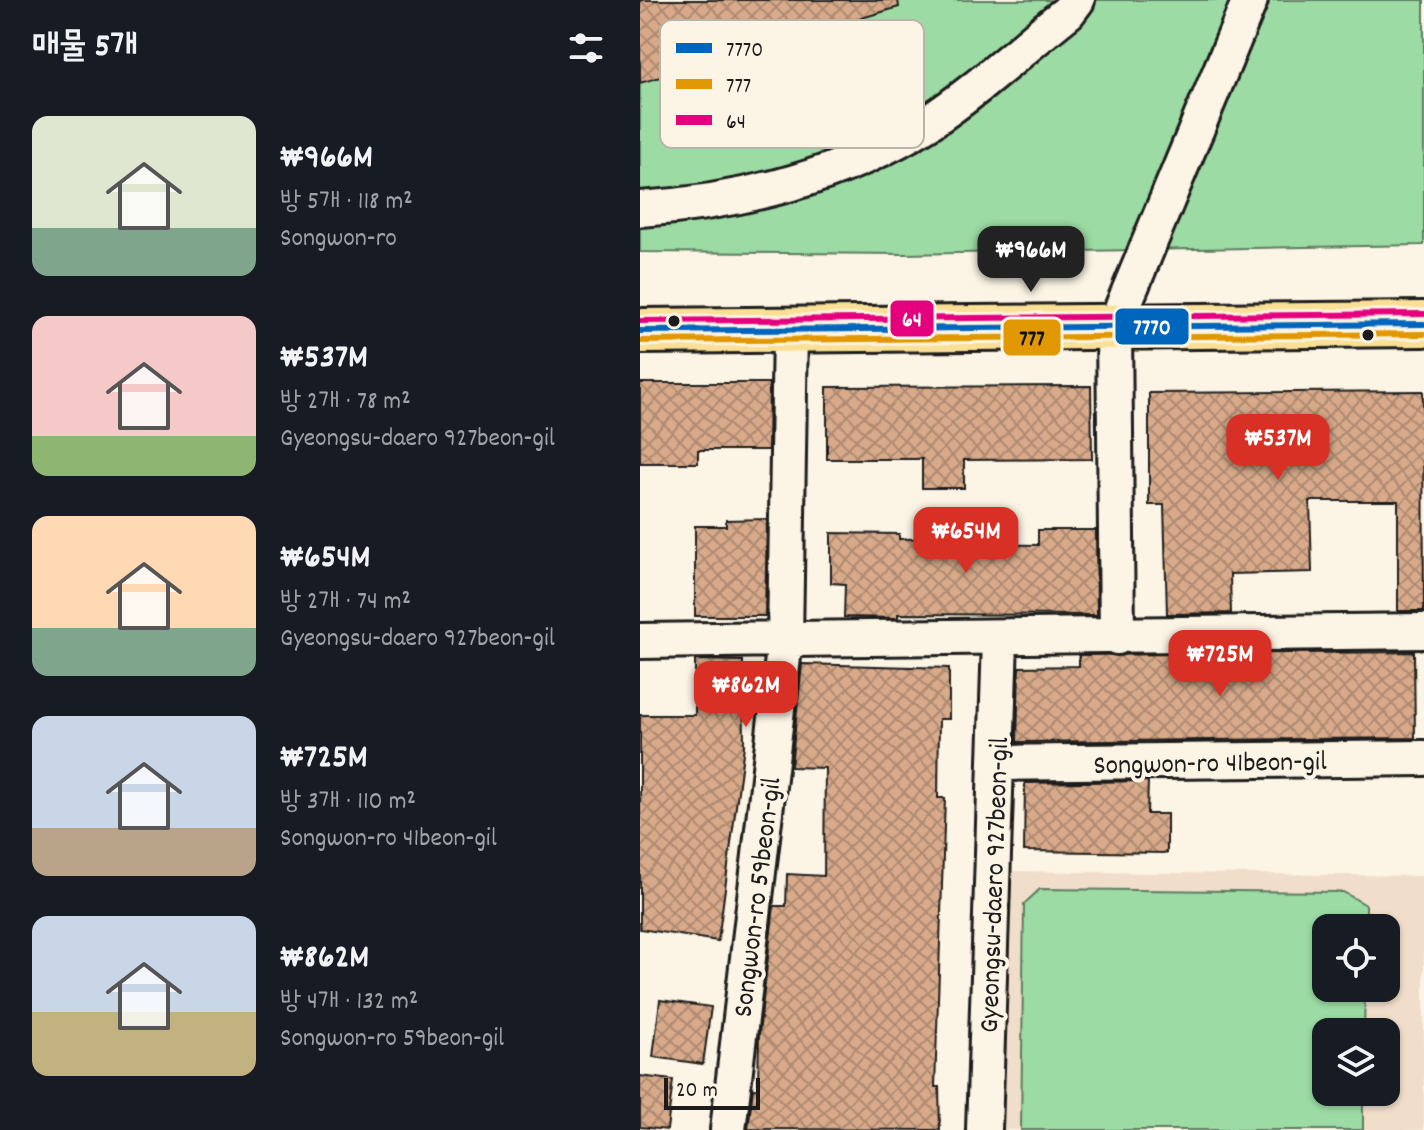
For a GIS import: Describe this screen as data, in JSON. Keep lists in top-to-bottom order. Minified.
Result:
{"streets":{"street":["Songwon-ro 41beon-gil","Gyeongsu-daero 927beon-gil","Songwon-ro 59beon-gil"]},"crossings":[["Songwon-ro 41beon-gil","Gyeongsu-daero 927beon-gil"]],"lines":["transit line 64","transit line 7770","transit line 777"],"legend":["7770","777","64"],"scale_bar":"20 m","page":{"heading":"매물 5개","list":[{"name":"₩966M","note":"방 5개 · 118 m² · Songwon-ro"},{"name":"₩537M","note":"방 2개 · 78 m² · Gyeongsu-daero 927beon-gil"},{"name":"₩654M","note":"방 2개 · 74 m² · Gyeongsu-daero 927beon-gil"},{"name":"₩725M","note":"방 3개 · 110 m² · Songwon-ro 41beon-gil"},{"name":"₩862M","note":"방 4개 · 132 m² · Songwon-ro 59beon-gil"}],"price":["₩966M","₩537M","₩654M","₩725M","₩862M"],"scale":"20 m"}}
